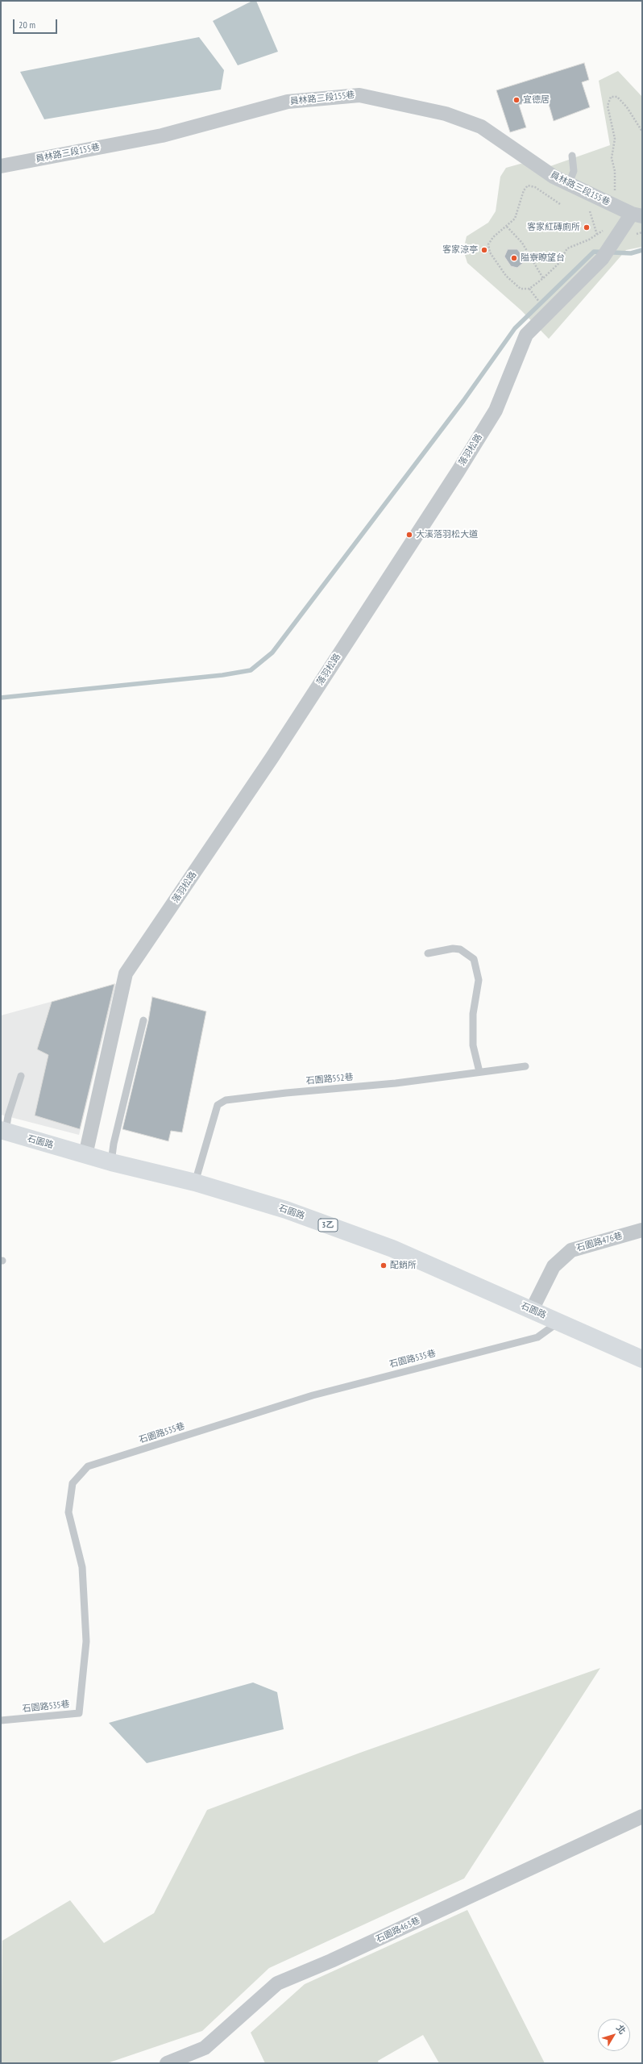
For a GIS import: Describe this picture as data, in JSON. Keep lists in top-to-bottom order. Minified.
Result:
{"streets":{"main road":["石園路","3乙"],"street":["員林路三段155巷","落羽松路","石園路476巷","石園路463巷"],"lane":["石園路552巷","石園路535巷"]},"crossings":[["員林路三段155巷","落羽松路"],["落羽松路","石園路"],["石園路552巷","石園路"],["石園路","石園路476巷"],["石園路","石園路535巷"]],"places":["宜德居","客家紅磚廁所","客家涼亭","隘寮瞭望台","大溪落羽松大道","配銷所"],"scale_bar":"20 m","north":"top right"}
